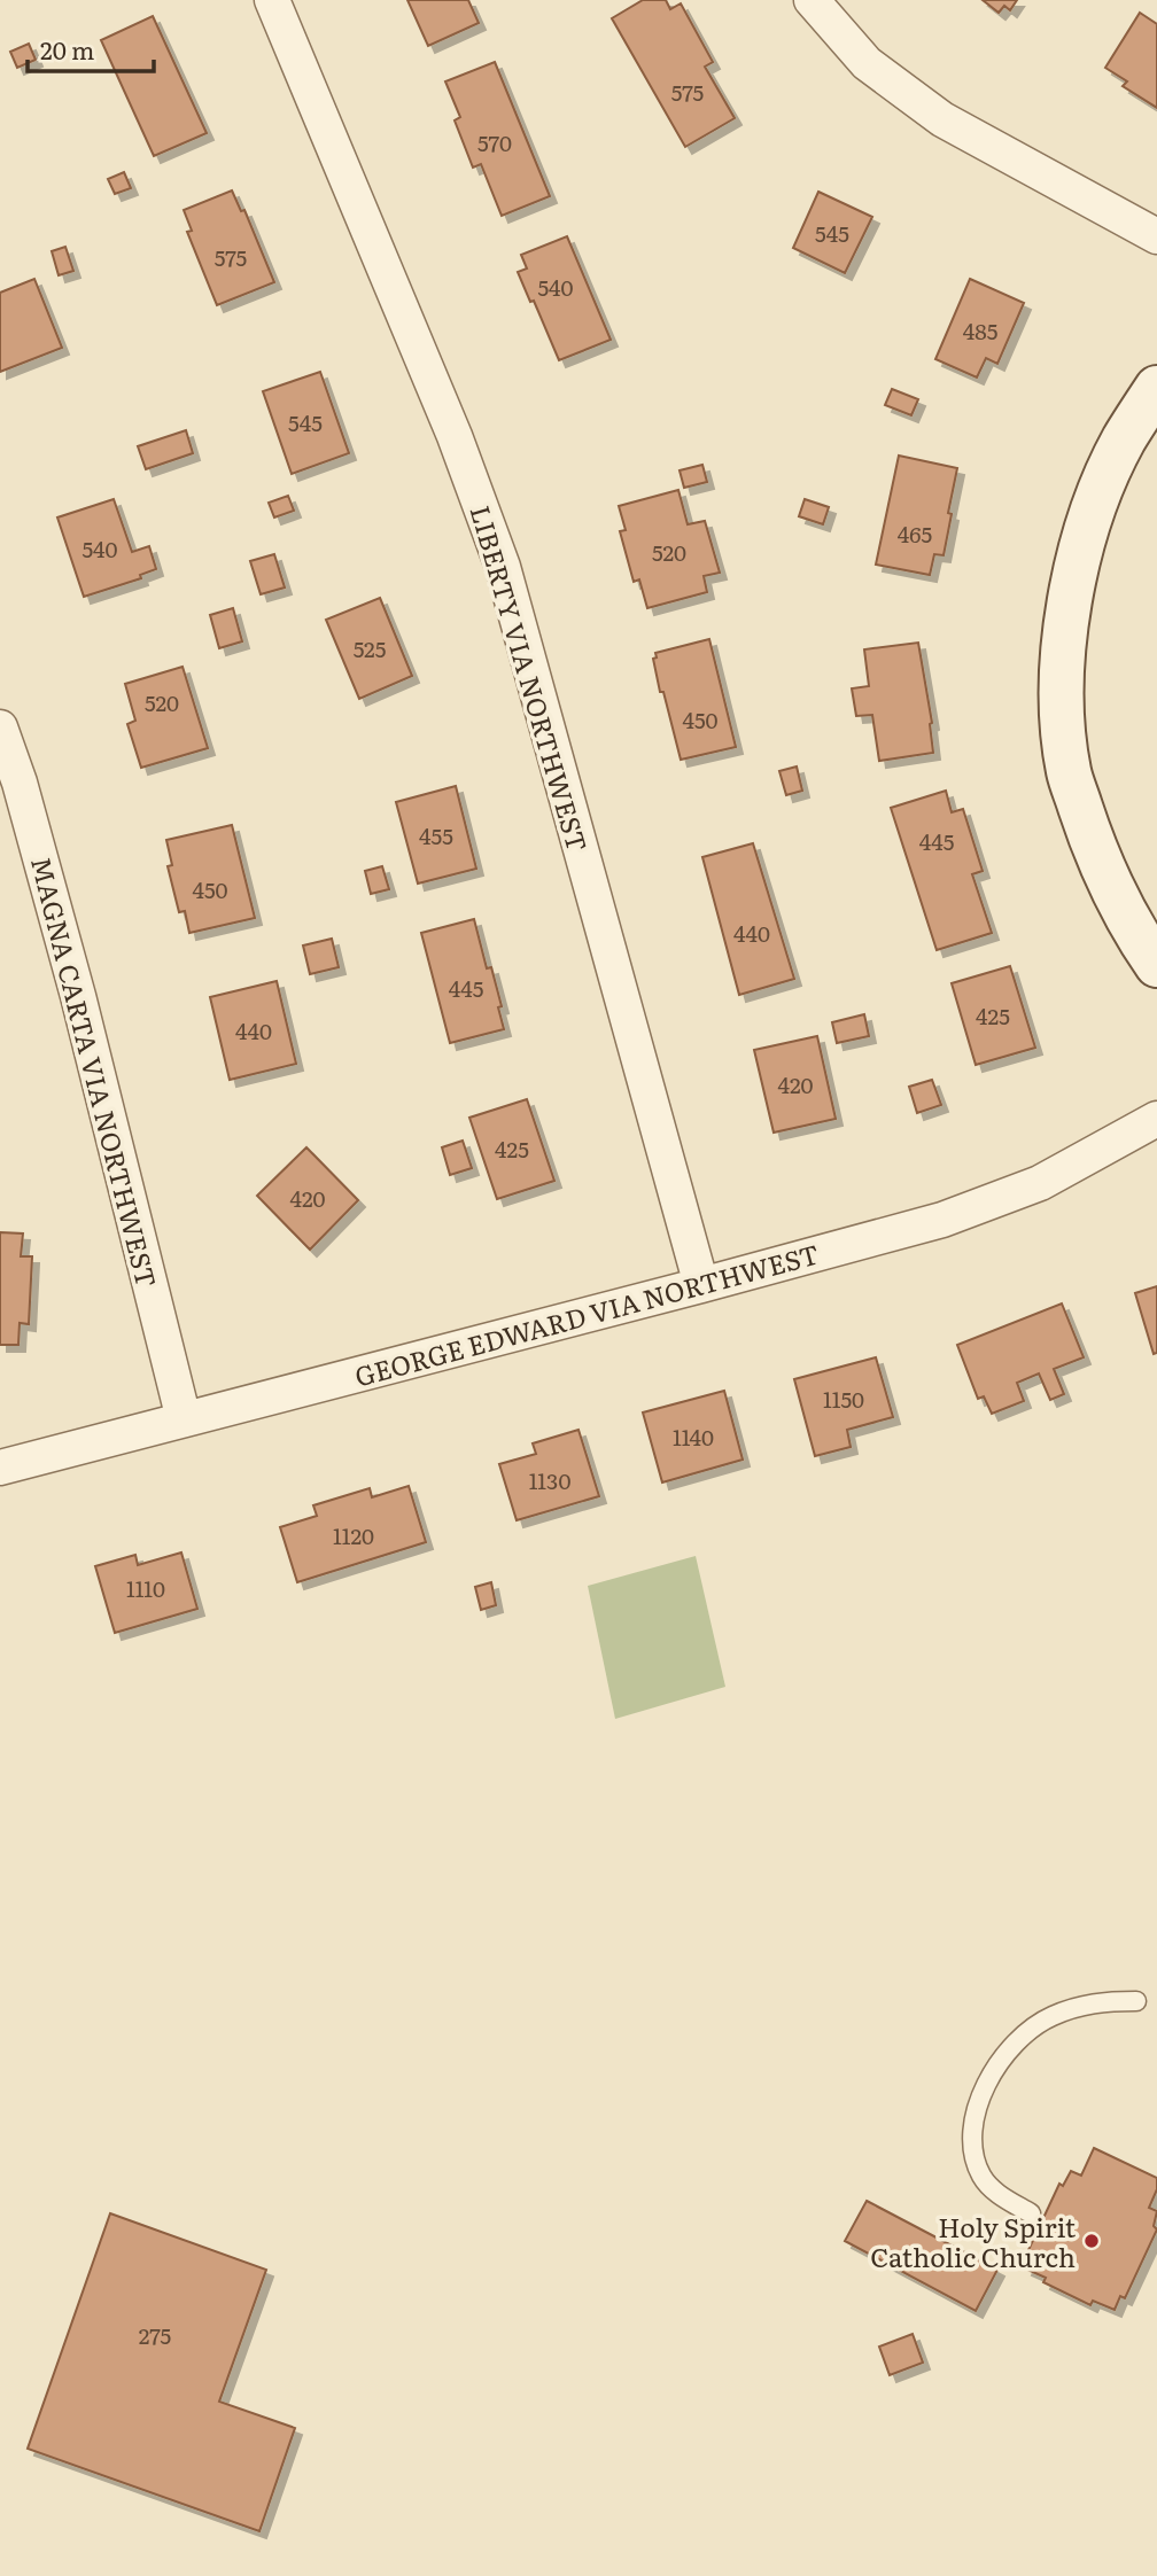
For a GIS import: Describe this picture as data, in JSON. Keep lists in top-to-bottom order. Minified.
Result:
{"streets":{"street":["LIBERTY VIA NORTHWEST","MAGNA CARTA VIA NORTHWEST","GEORGE EDWARD VIA NORTHWEST"]},"crossings":[["LIBERTY VIA NORTHWEST","GEORGE EDWARD VIA NORTHWEST"],["MAGNA CARTA VIA NORTHWEST","GEORGE EDWARD VIA NORTHWEST"]],"places":["Holy Spirit Catholic Church"],"house_numbers":["575","570","545","575","540","485","545","465","540","520","525","520","450","455","445","450","440","445","425","440","420","425","420","1150","1140","1130","1120","1110","275"],"scale_bar":"20 m"}
